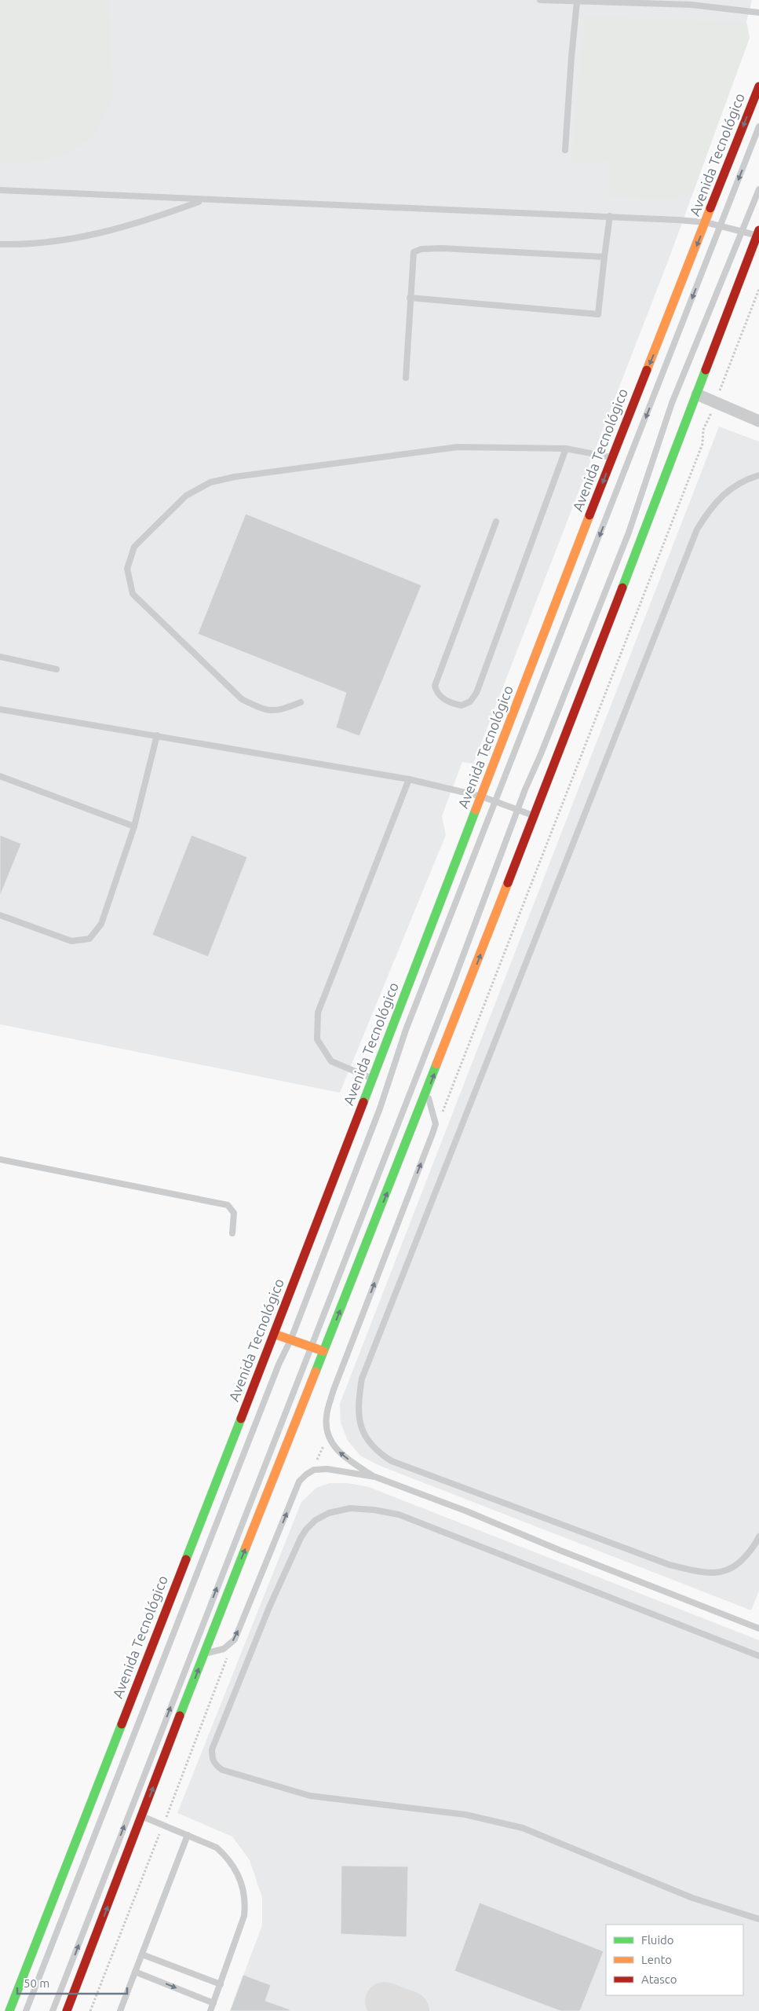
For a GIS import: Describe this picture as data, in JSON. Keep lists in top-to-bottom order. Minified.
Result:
{"streets":{"main road":["Avenida Tecnológico"]},"legend":["Fluido","Lento","Atasco"],"scale_bar":"50 m"}
